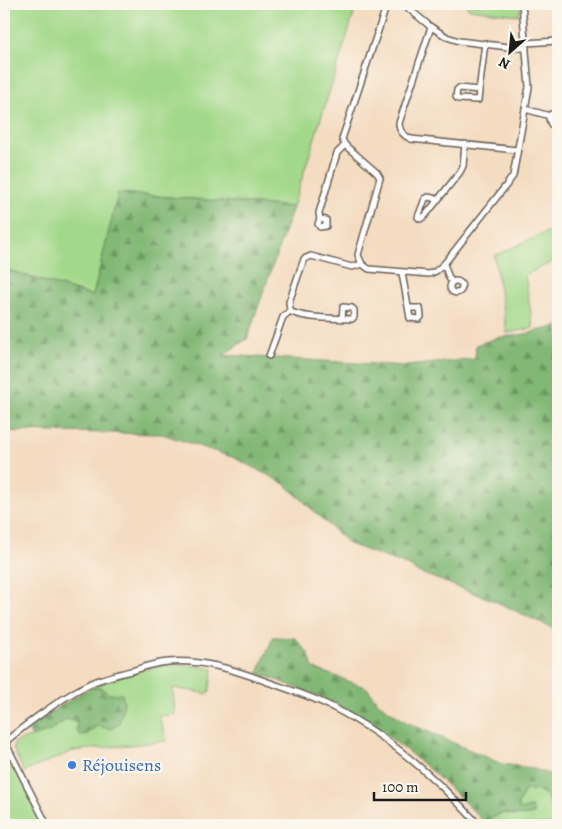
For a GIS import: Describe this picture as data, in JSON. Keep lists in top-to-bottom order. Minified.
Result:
{"places":["Réjouisens"],"scale_bar":"100 m","north":"bottom left"}
